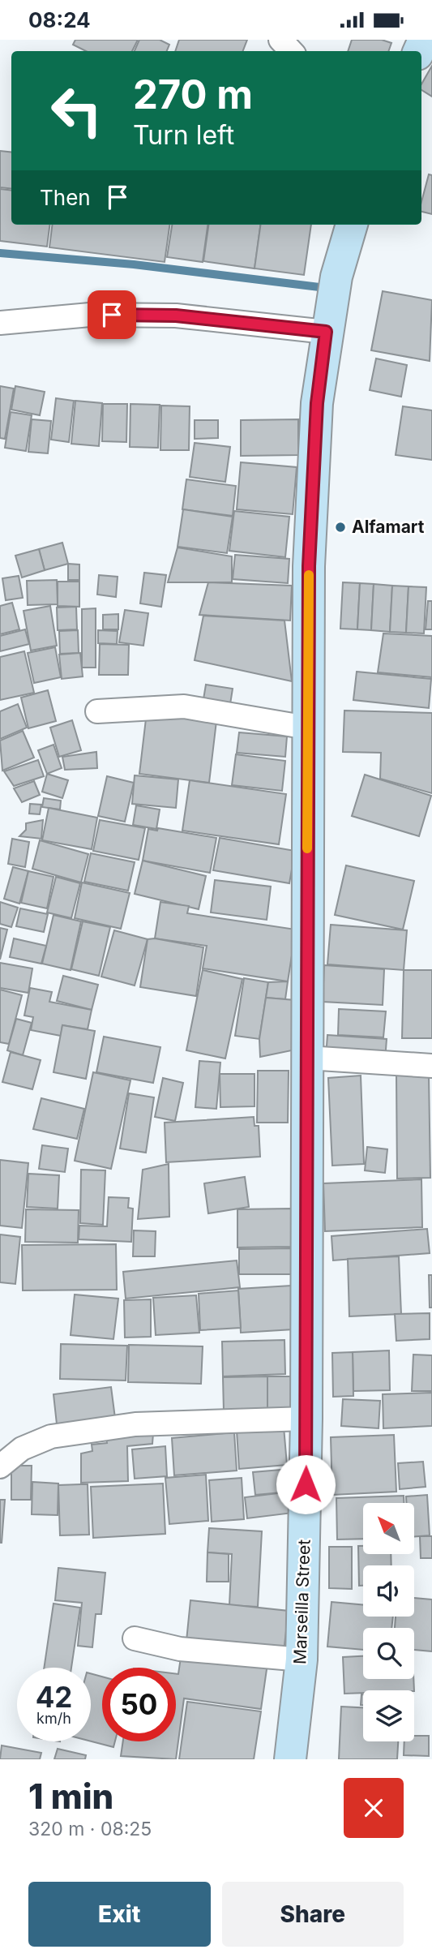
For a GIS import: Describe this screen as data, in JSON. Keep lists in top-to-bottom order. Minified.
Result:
{"streets":{"main road":["Marseilla Street"]},"places":["Alfamart"],"north":"top left","page":{"status":"08:24","turn":["270 m","Turn left"],"then":"Then","speed":"42 km/h","limit":"50","heading":["1 min","320 m · 08:25"],"buttons":["Exit","Share"]}}
